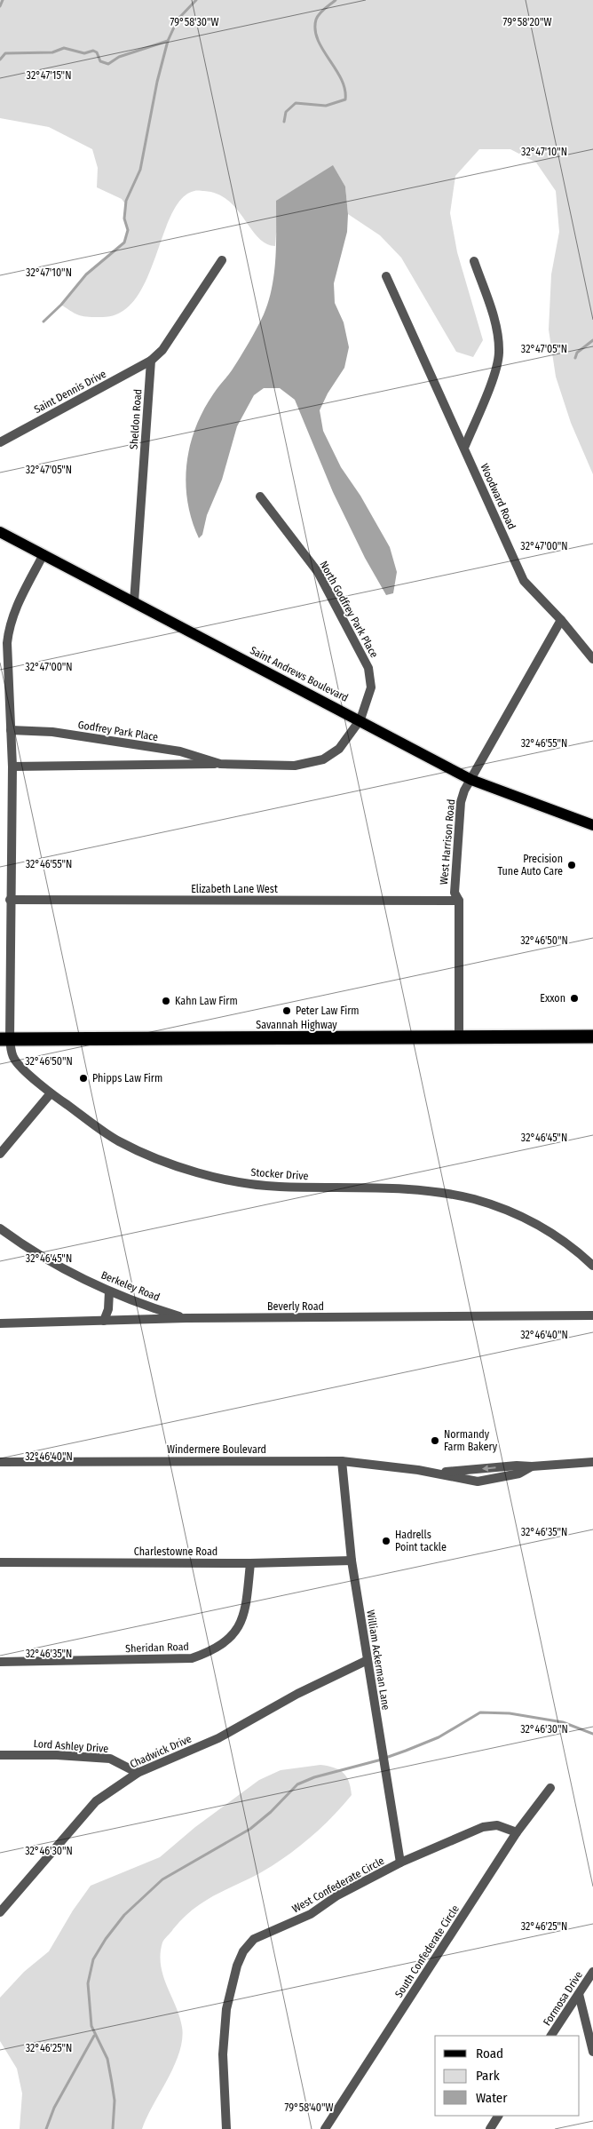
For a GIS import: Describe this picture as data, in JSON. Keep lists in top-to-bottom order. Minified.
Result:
{"streets":{"highway":["Savannah Highway"],"main road":["Saint Andrews Boulevard"],"street":["Saint Dennis Drive","Sheldon Road","Woodward Road","North Godfrey Park Place","Godfrey Park Place","West Harrison Road","Elizabeth Lane West","Stocker Drive","Berkeley Road","Beverly Road","Windermere Boulevard","Charlestowne Road","Sheridan Road","William Ackerman Lane","Lord Ashley Drive","Chadwick Drive","West Confederate Circle","South Confederate Circle","Formosa Drive"]},"crossings":[["Saint Dennis Drive","Sheldon Road"],["Sheldon Road","Saint Andrews Boulevard"],["Woodward Road","West Harrison Road"],["North Godfrey Park Place","Saint Andrews Boulevard"],["North Godfrey Park Place","Godfrey Park Place"],["Saint Andrews Boulevard","Godfrey Park Place"],["Saint Andrews Boulevard","West Harrison Road"],["Saint Andrews Boulevard","Stocker Drive"],["Godfrey Park Place","Stocker Drive"],["West Harrison Road","Elizabeth Lane West"],["West Harrison Road","Savannah Highway"],["Elizabeth Lane West","Stocker Drive"],["Savannah Highway","Stocker Drive"],["Berkeley Road","Beverly Road"],["Windermere Boulevard","William Ackerman Lane"],["Charlestowne Road","Sheridan Road"],["Charlestowne Road","William Ackerman Lane"],["William Ackerman Lane","Chadwick Drive"],["William Ackerman Lane","West Confederate Circle"],["Lord Ashley Drive","Chadwick Drive"],["West Confederate Circle","South Confederate Circle"]],"places":["Precision Tune Auto Care","Exxon","Kahn Law Firm","Peter Law Firm","Phipps Law Firm","Normandy Farm Bakery","Hadrells Point tackle"],"legend":["Road","Park","Water"],"coordinates":["79°58'30\"W","79°58'20\"W","32°47'15\"N","32°47'10\"N","32°47'05\"N","32°47'00\"N","32°46'55\"N","32°46'50\"N","32°46'45\"N","32°46'40\"N","32°46'35\"N","32°46'30\"N","32°46'25\"N","79°58'40\"W"]}
